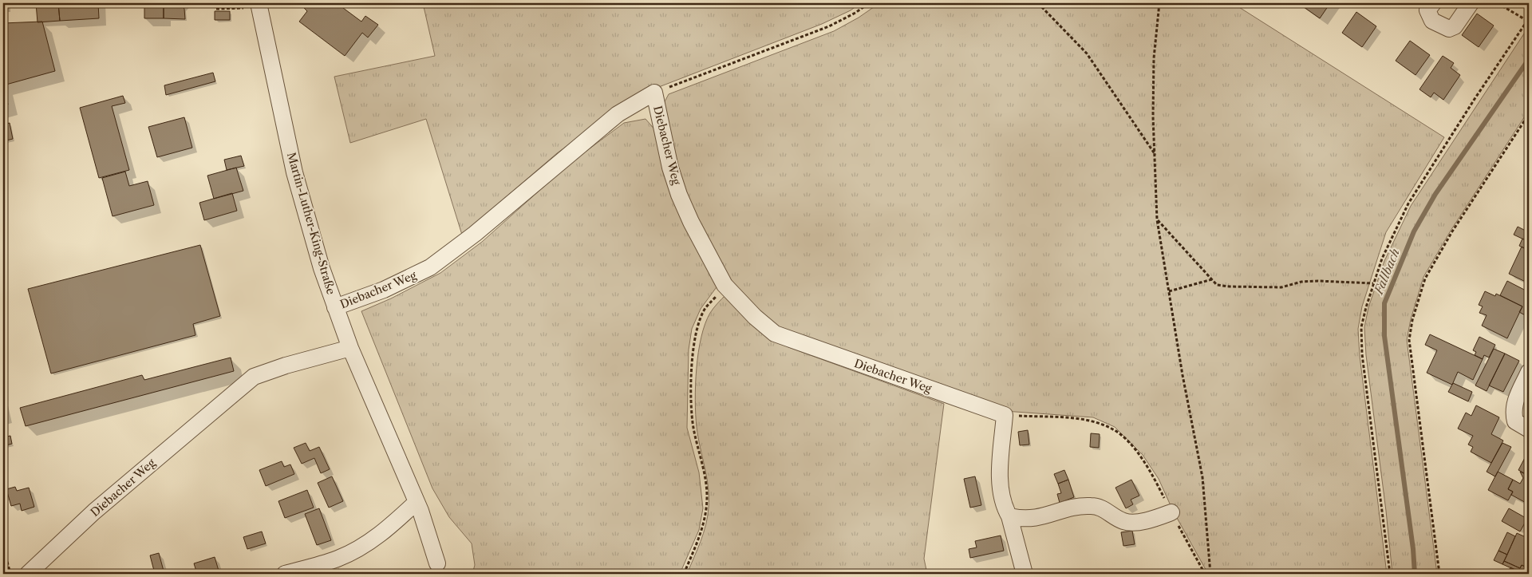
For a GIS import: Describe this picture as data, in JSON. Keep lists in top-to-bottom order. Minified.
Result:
{"streets":{"street":["Diebacher Weg","Martin-Luther-King-Straße"]},"crossings":[["Diebacher Weg","Martin-Luther-King-Straße"]],"water":["Fallbach"]}
